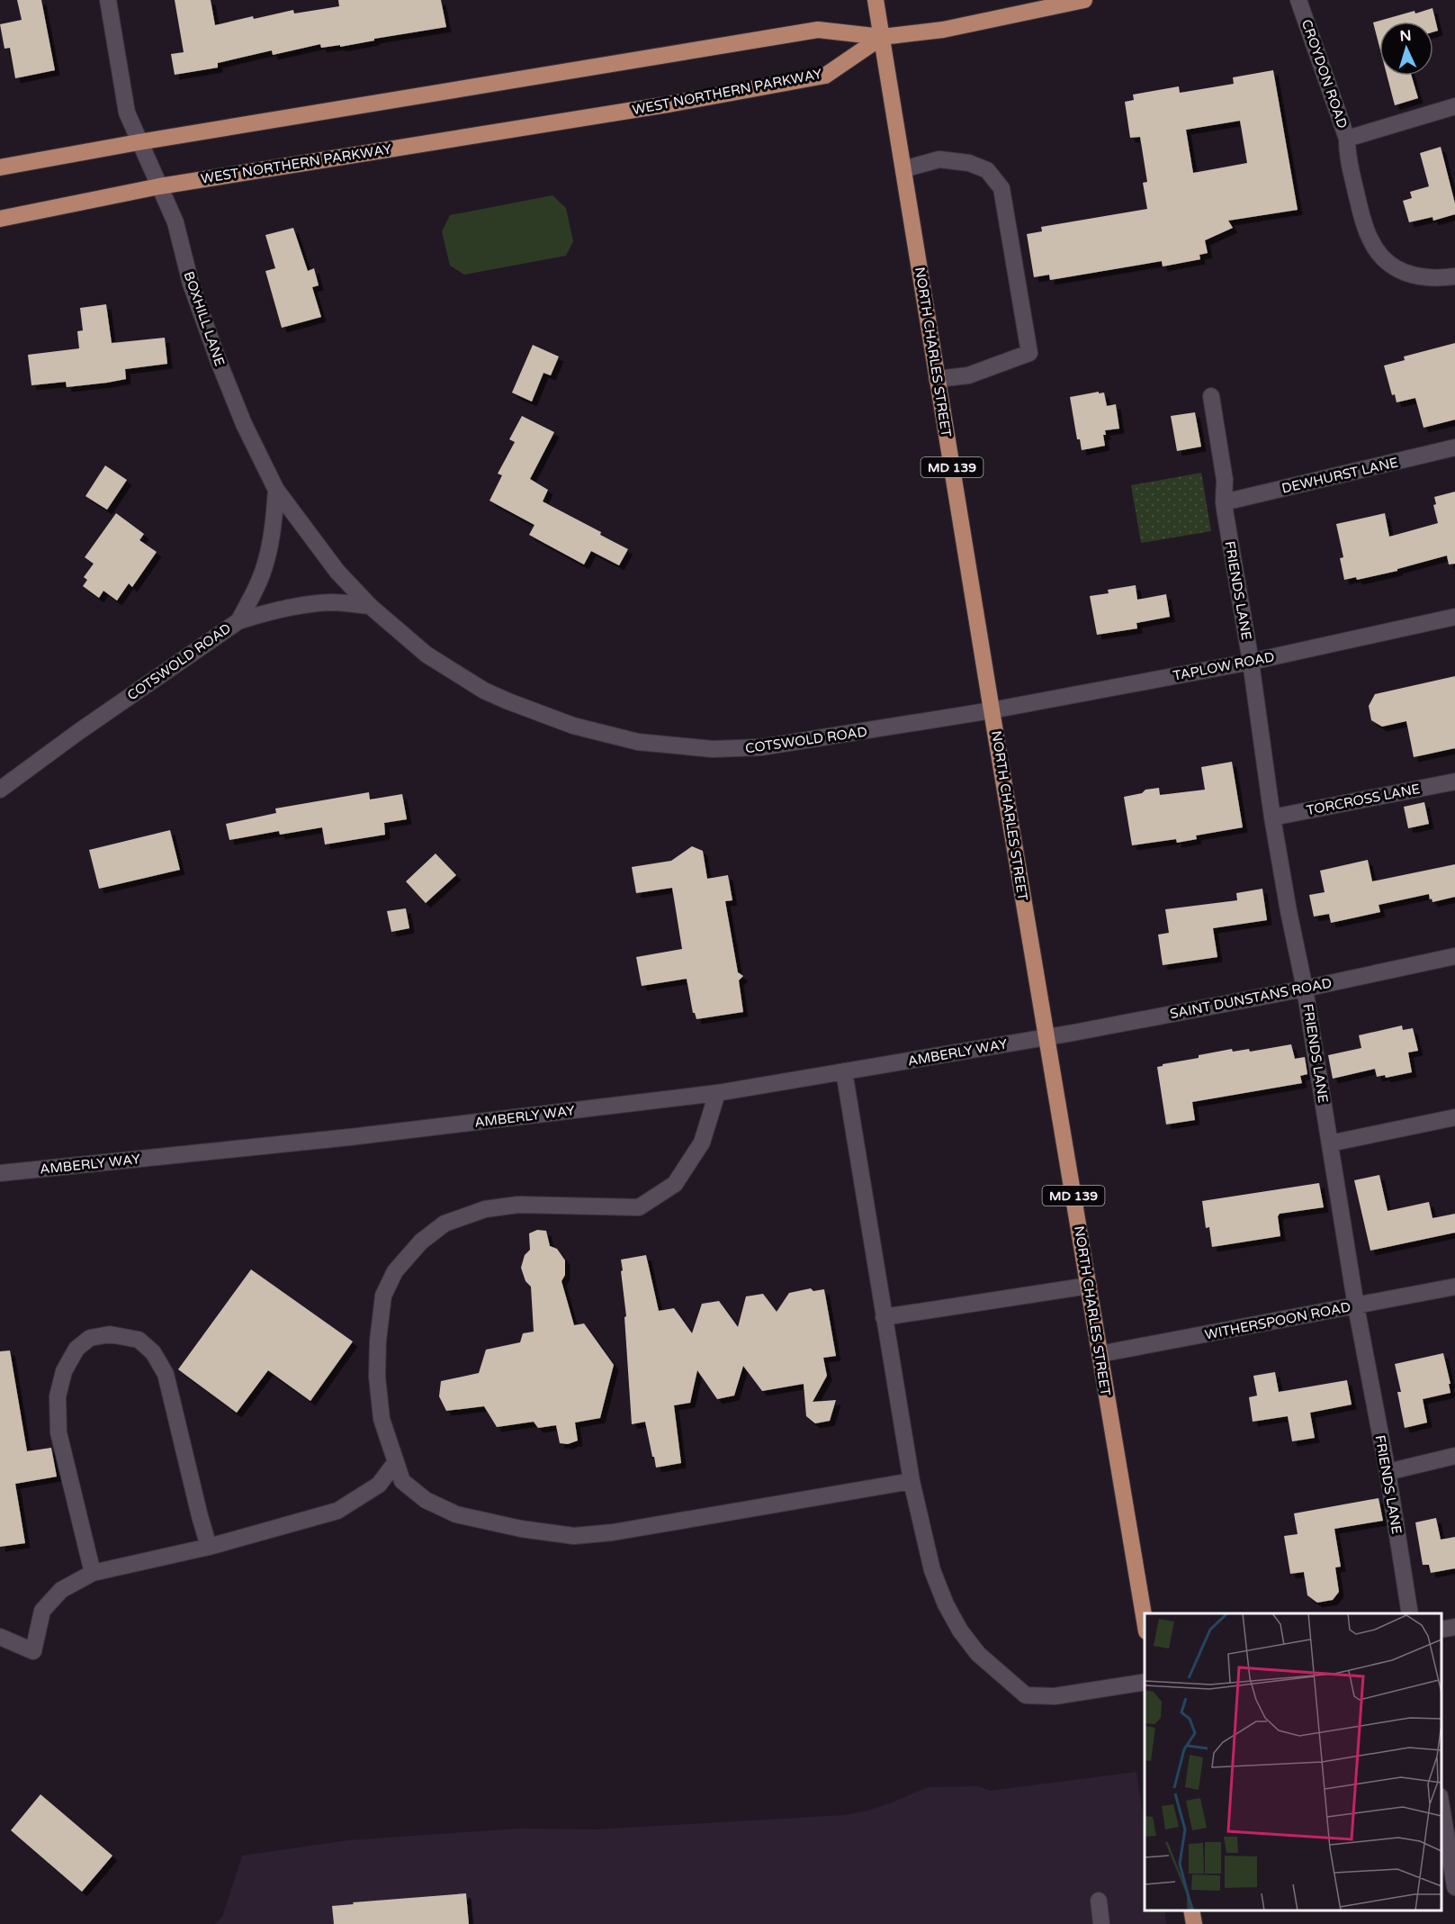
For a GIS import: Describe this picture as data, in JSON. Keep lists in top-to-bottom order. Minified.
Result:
{"streets":{"main road":["WEST NORTHERN PARKWAY","NORTH CHARLES STREET","MD 139"],"street":["CROYDON ROAD","BOXHILL LANE","DEWHURST LANE","FRIENDS LANE","COTSWOLD ROAD","TAPLOW ROAD","TORCROSS LANE","SAINT DUNSTANS ROAD","AMBERLY WAY","WITHERSPOON ROAD"]},"crossings":[["WEST NORTHERN PARKWAY","BOXHILL LANE"],["WEST NORTHERN PARKWAY","NORTH CHARLES STREET"],["BOXHILL LANE","COTSWOLD ROAD"],["NORTH CHARLES STREET","COTSWOLD ROAD"],["NORTH CHARLES STREET","TAPLOW ROAD"],["NORTH CHARLES STREET","SAINT DUNSTANS ROAD"],["NORTH CHARLES STREET","AMBERLY WAY"],["NORTH CHARLES STREET","WITHERSPOON ROAD"],["DEWHURST LANE","FRIENDS LANE"],["FRIENDS LANE","TAPLOW ROAD"],["FRIENDS LANE","TORCROSS LANE"],["FRIENDS LANE","SAINT DUNSTANS ROAD"],["FRIENDS LANE","WITHERSPOON ROAD"],["COTSWOLD ROAD","TAPLOW ROAD"],["SAINT DUNSTANS ROAD","AMBERLY WAY"]],"north":"top"}
